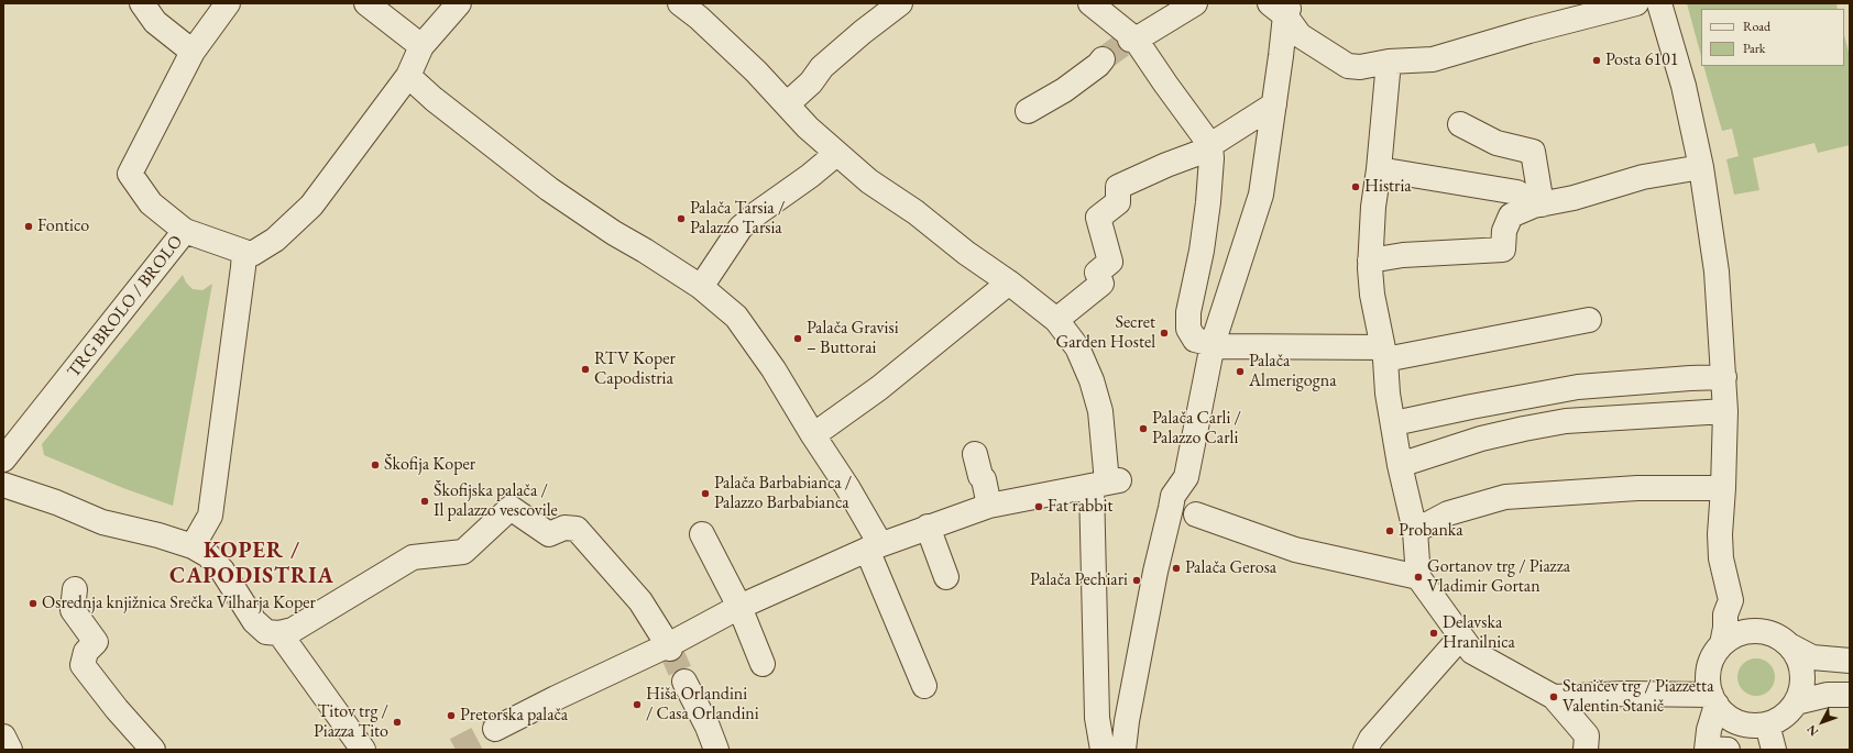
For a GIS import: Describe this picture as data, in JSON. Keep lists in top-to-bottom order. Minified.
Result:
{"streets":{"street":["TRG BROLO / BROLO"]},"districts":["KOPER / CAPODISTRIA"],"places":["Posta 6101","Histria","Palača Tarsia / Palazzo Tarsia","Fontico","Secret Garden Hostel","Palača Gravisi – Buttorai","RTV Koper Capodistria","Palača Almerigogna","Palača Carli / Palazzo Carli","Škofija Koper","Palača Barbabianca / Palazzo Barbabianca","Škofijska palača / Il palazzo vescovile","Fat rabbit","Probanka","Palača Gerosa","Gortanov trg / Piazza Vladimir Gortan","Palača Pechiari","Osrednja knjižnica Srečka Vilharja Koper","Delavska Hranilnica","Staničev trg / Piazzetta Valentin Stanič","Hiša Orlandini / Casa Orlandini","Pretorska palača","Titov trg / Piazza Tito"],"legend":["Road","Park"],"north":"bottom left"}
